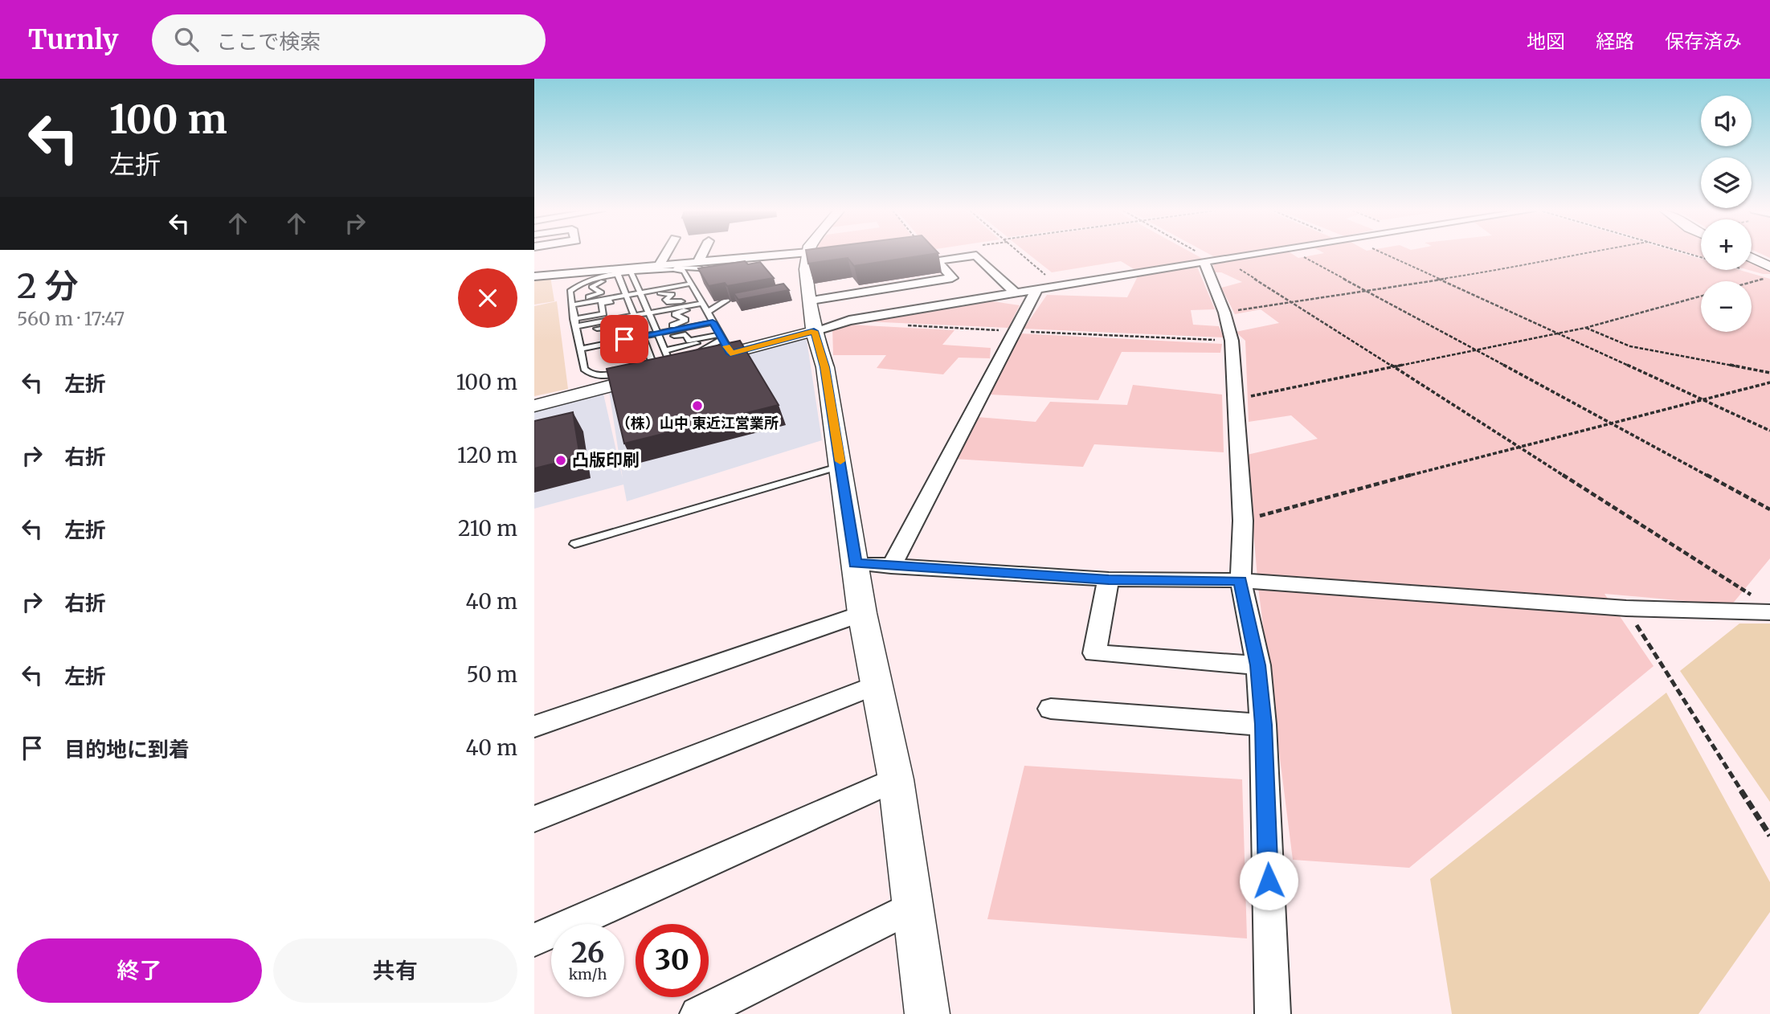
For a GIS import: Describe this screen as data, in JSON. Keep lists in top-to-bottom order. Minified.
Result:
{"places":["（株）山中 東近江営業所","凸版印刷"],"page":{"header":"Turnly","search":"ここで検索","nav":["地図","経路","保存済み"],"turn":["100 m","左折"],"map_buttons":["+","−"],"heading":["2 分","560 m · 17:47"],"list":[{"name":"左折","value":"100 m"},{"name":"右折","value":"120 m"},{"name":"左折","value":"210 m"},{"name":"右折","value":"40 m"},{"name":"左折","value":"50 m"},{"name":"目的地に到着","value":"40 m"}],"speed":"26 km/h","limit":"30","buttons":["終了","共有"]}}
